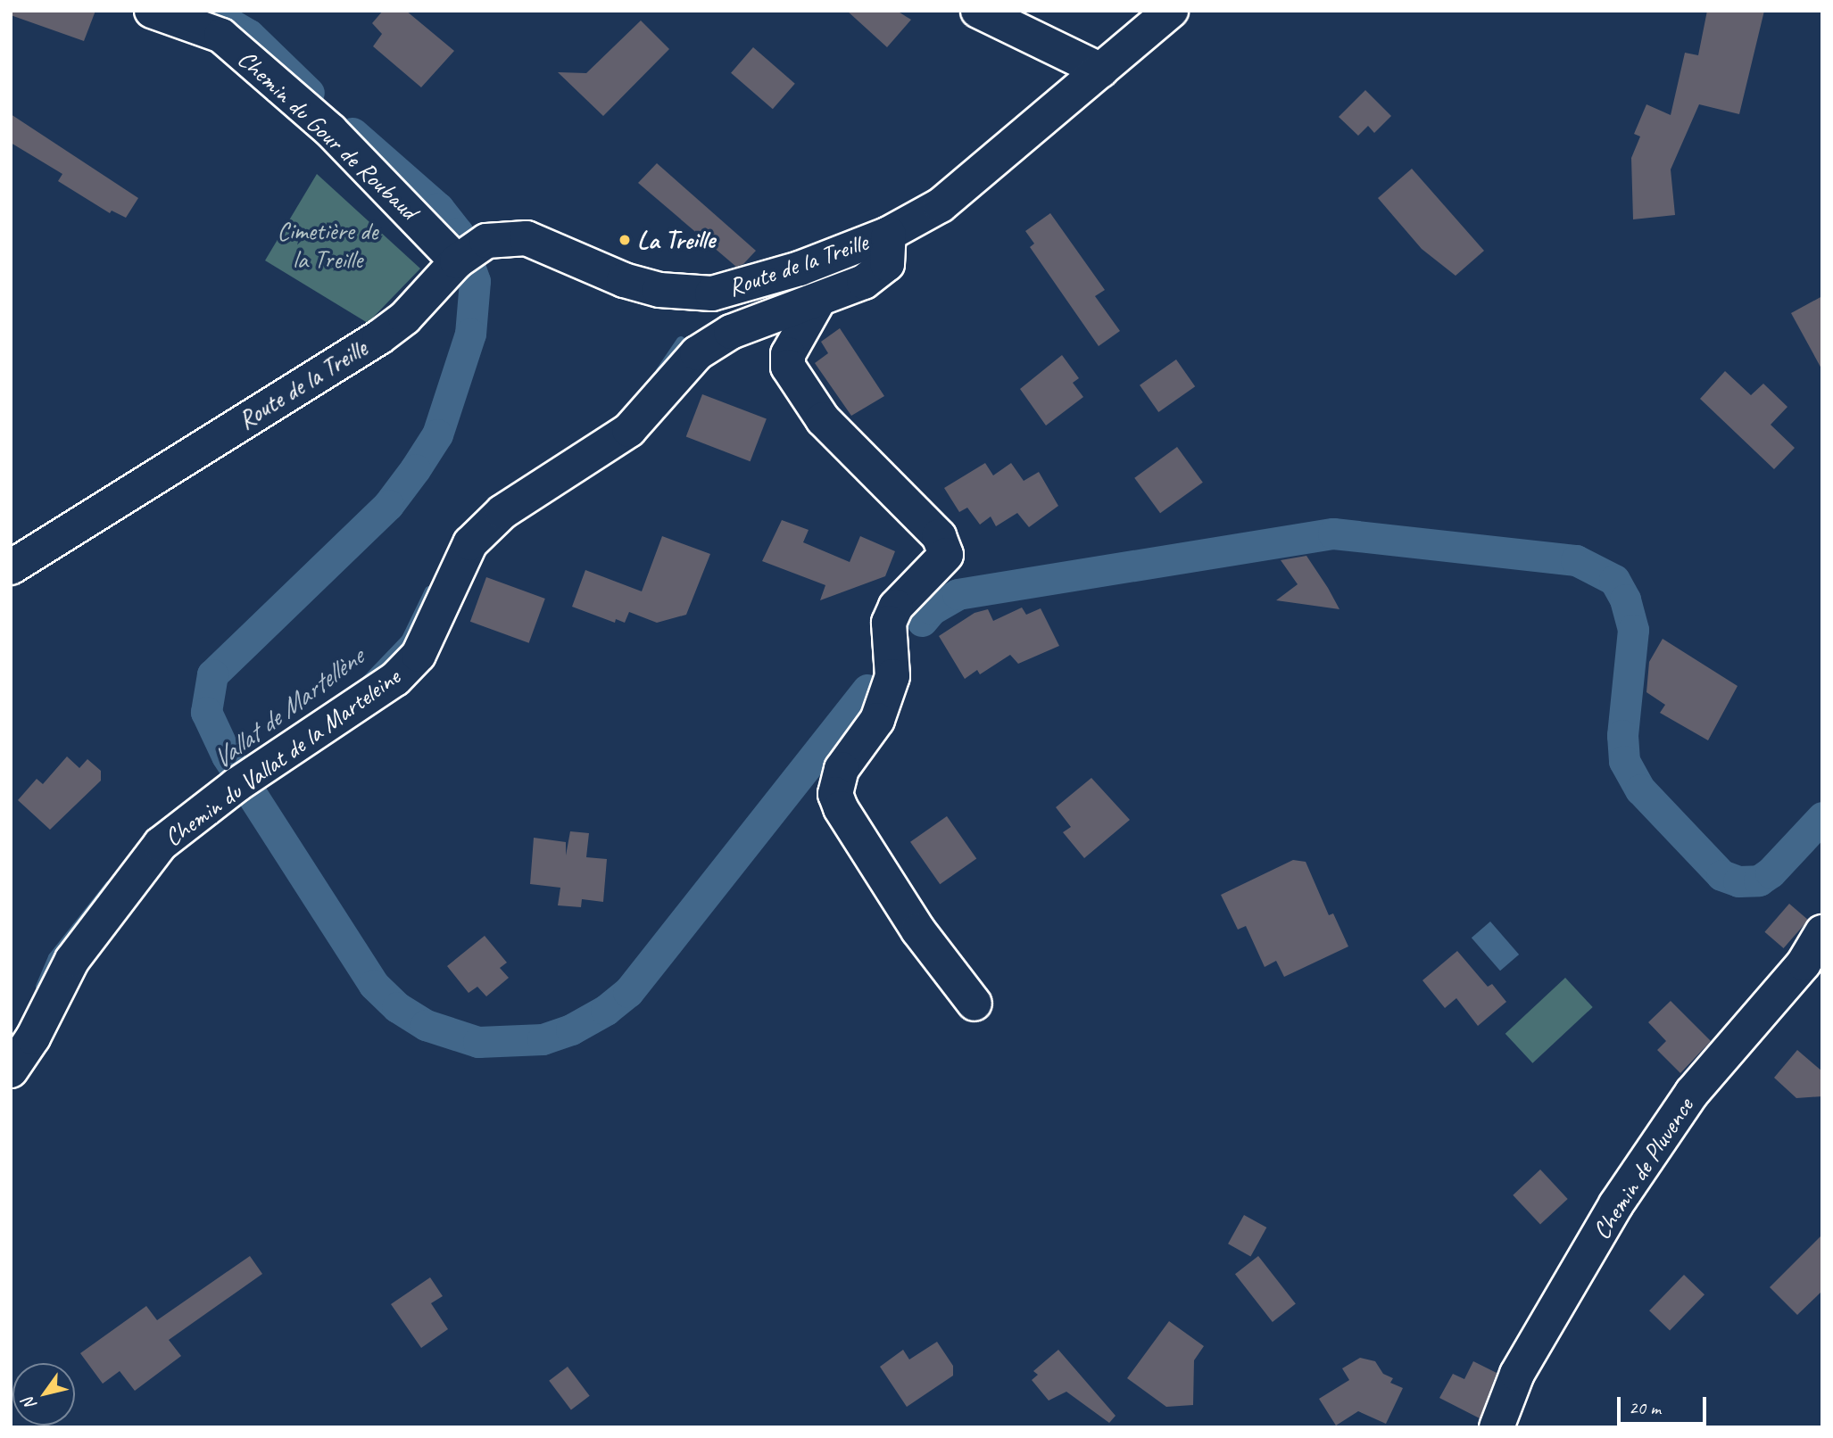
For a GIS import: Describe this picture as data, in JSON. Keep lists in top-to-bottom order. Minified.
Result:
{"streets":{"street":["Chemin du Gour de Roubaud","Route de la Treille","Chemin du Vallat de la Marteleine","Chemin de Pluvence"]},"crossings":[["Chemin du Gour de Roubaud","Route de la Treille"],["Route de la Treille","Chemin du Vallat de la Marteleine"]],"water":["Vallat de Martellène"],"parks":["Cimetière de la Treille"],"places":["La Treille"],"scale_bar":"20 m","north":"bottom left"}
